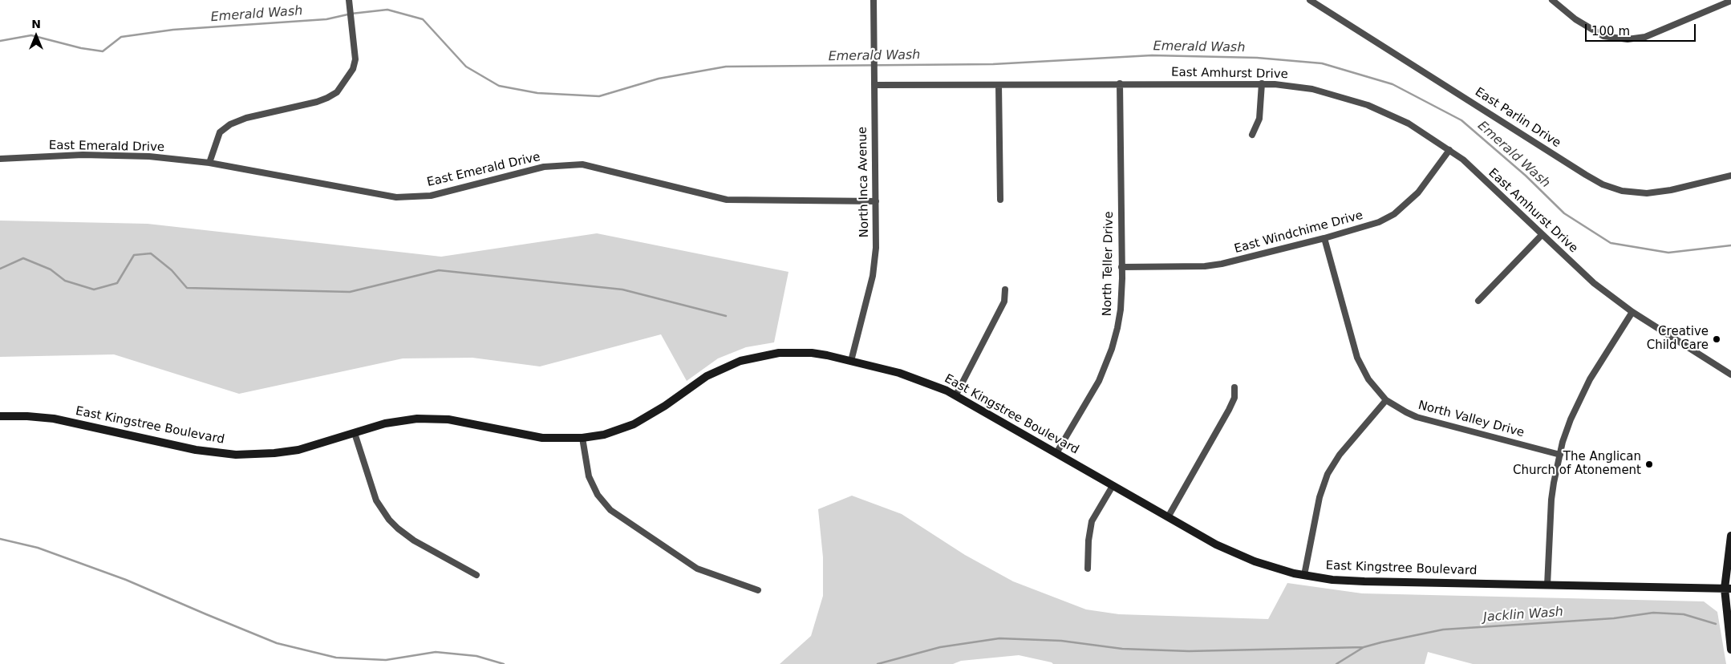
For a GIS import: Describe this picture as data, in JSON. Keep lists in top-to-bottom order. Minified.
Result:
{"streets":{"street":["East Amhurst Drive","East Parlin Drive","East Emerald Drive","North Inca Avenue","East Windchime Drive","North Teller Drive","East Kingstree Boulevard","North Valley Drive"]},"crossings":[["East Amhurst Drive","North Inca Avenue"],["East Amhurst Drive","East Windchime Drive"],["East Amhurst Drive","North Teller Drive"],["East Emerald Drive","North Inca Avenue"],["North Inca Avenue","East Kingstree Boulevard"],["East Windchime Drive","North Teller Drive"],["East Windchime Drive","North Valley Drive"],["North Teller Drive","East Kingstree Boulevard"]],"water":["Emerald Wash","Jacklin Wash"],"places":["Creative Child Care","The Anglican Church of Atonement"],"scale_bar":"100 m","north":"top"}
